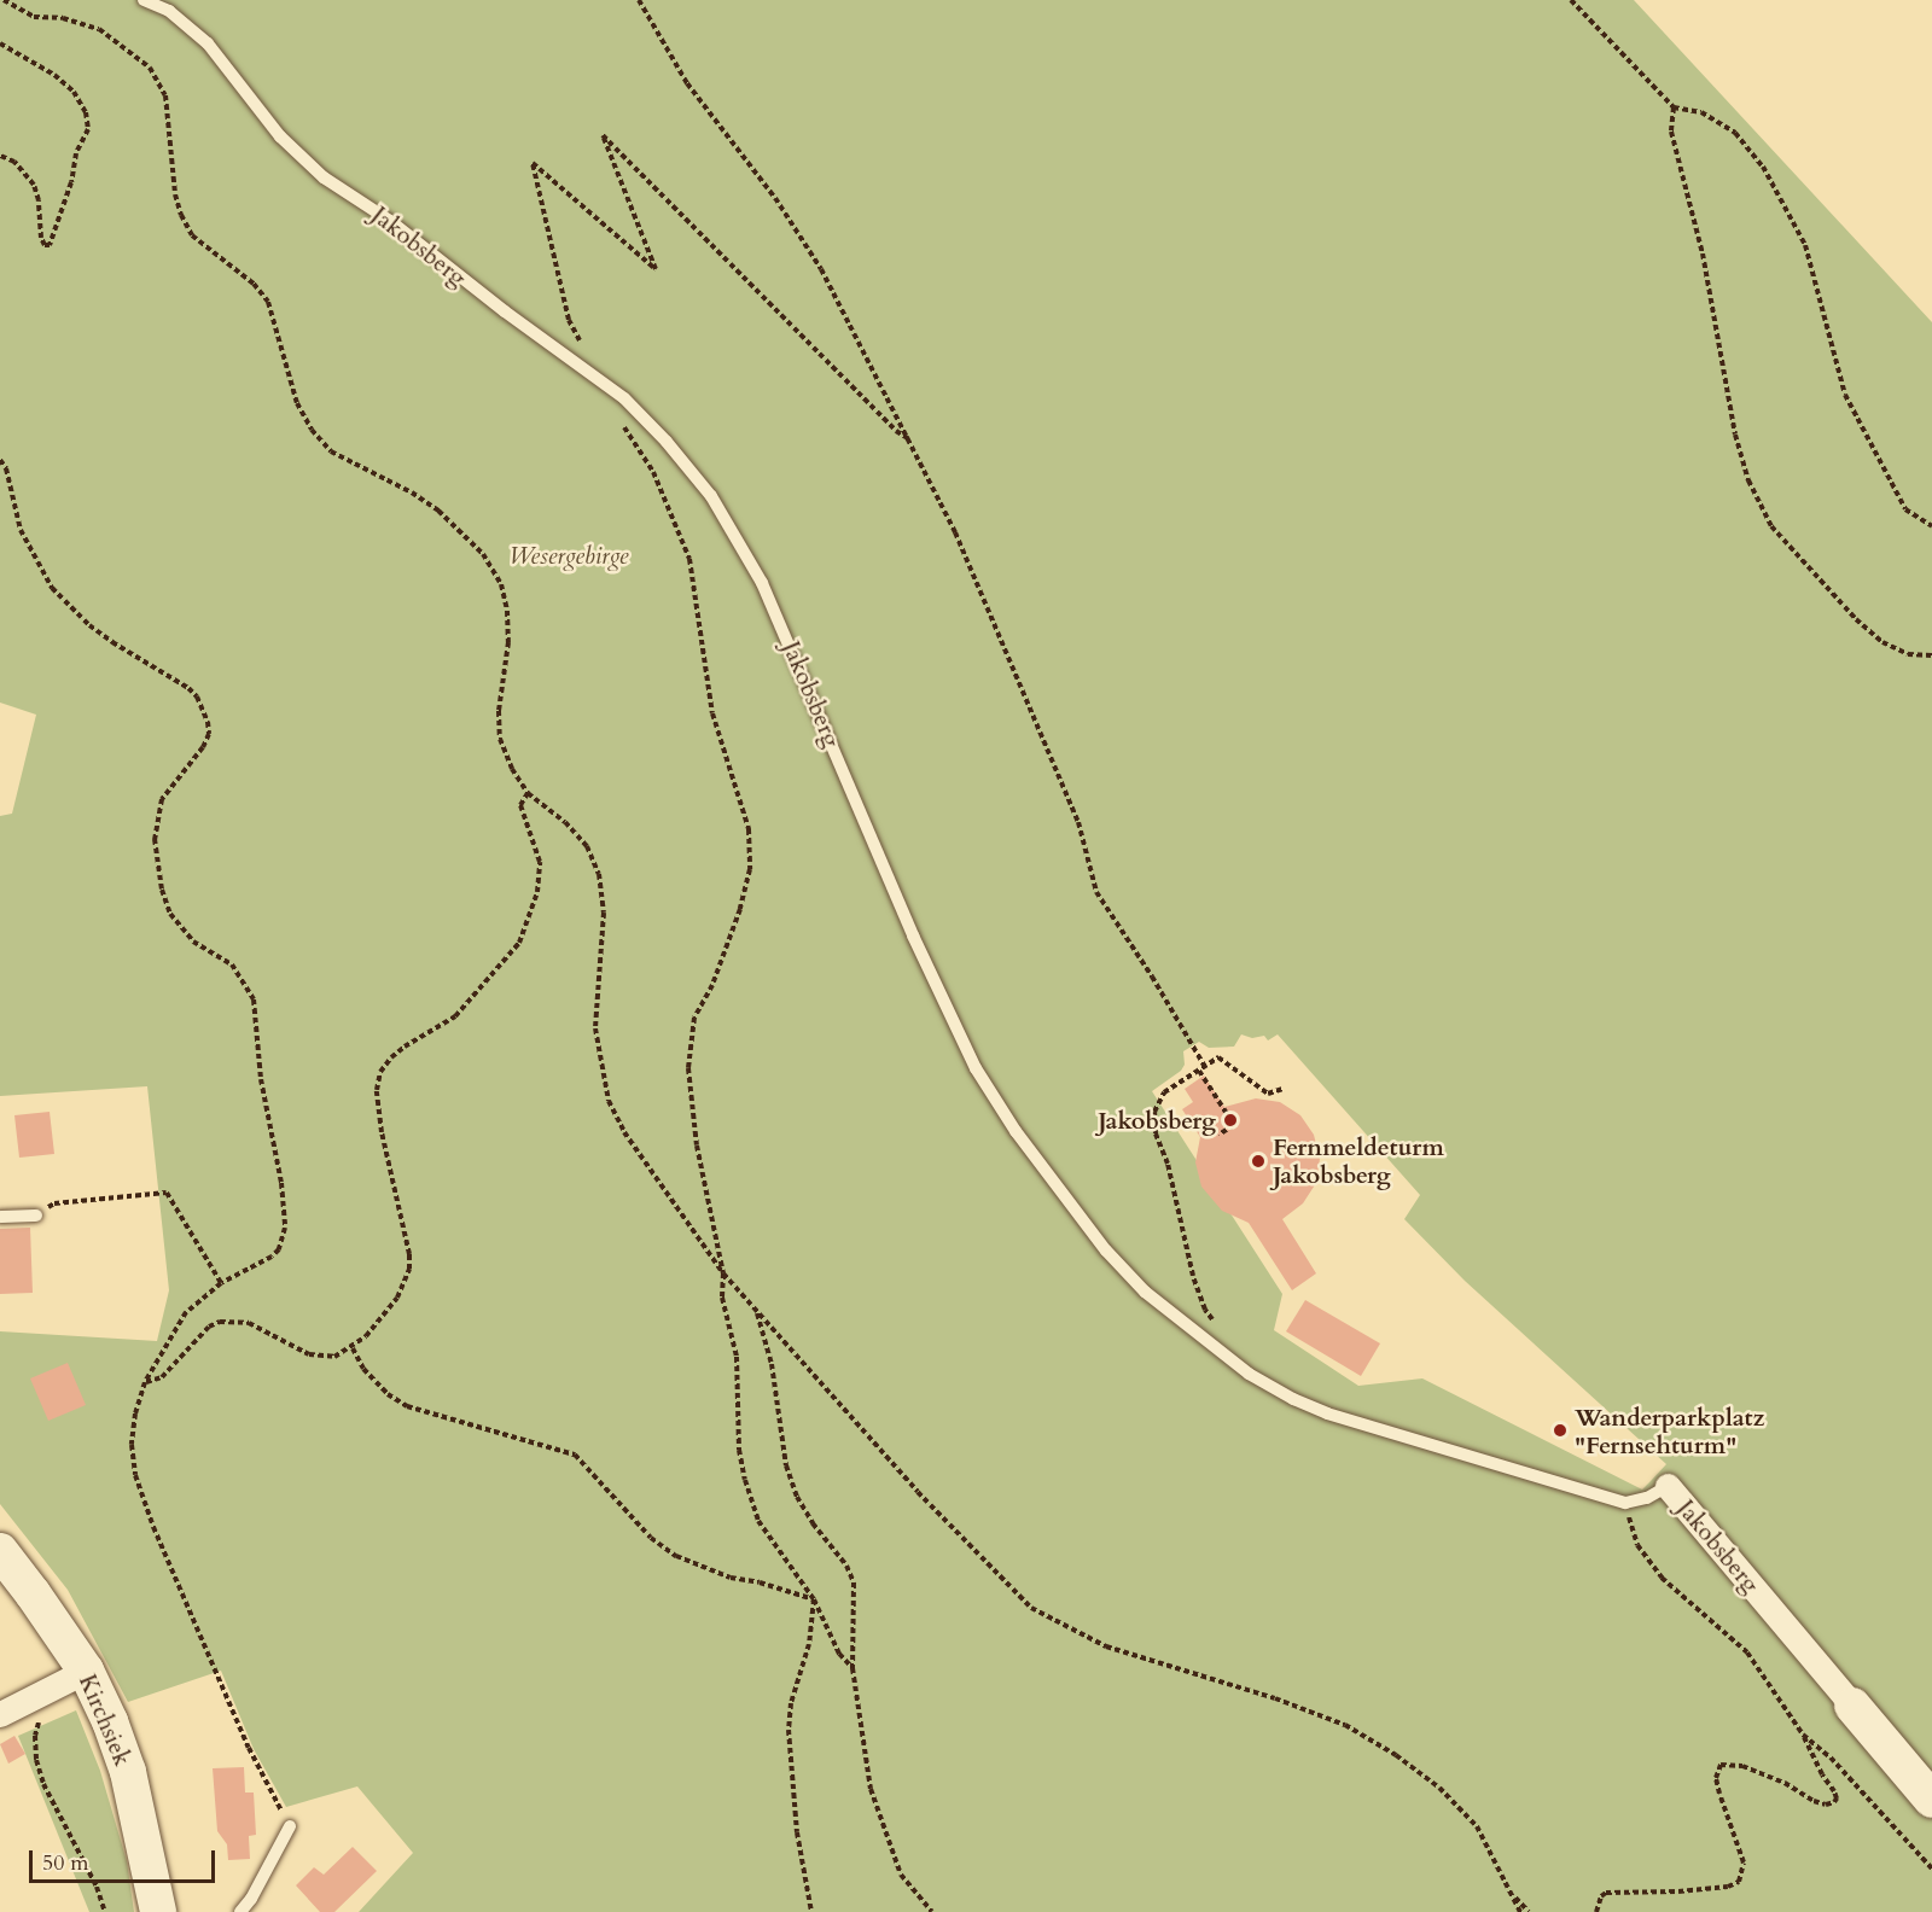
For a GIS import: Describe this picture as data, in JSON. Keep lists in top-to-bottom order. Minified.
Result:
{"streets":{"main road":["Jakobsberg","Kirchsiek"]},"parks":["Wesergebirge"],"places":["Jakobsberg","Fernmeldeturm Jakobsberg","Wanderparkplatz \"Fernsehturm\""],"scale_bar":"50 m"}
